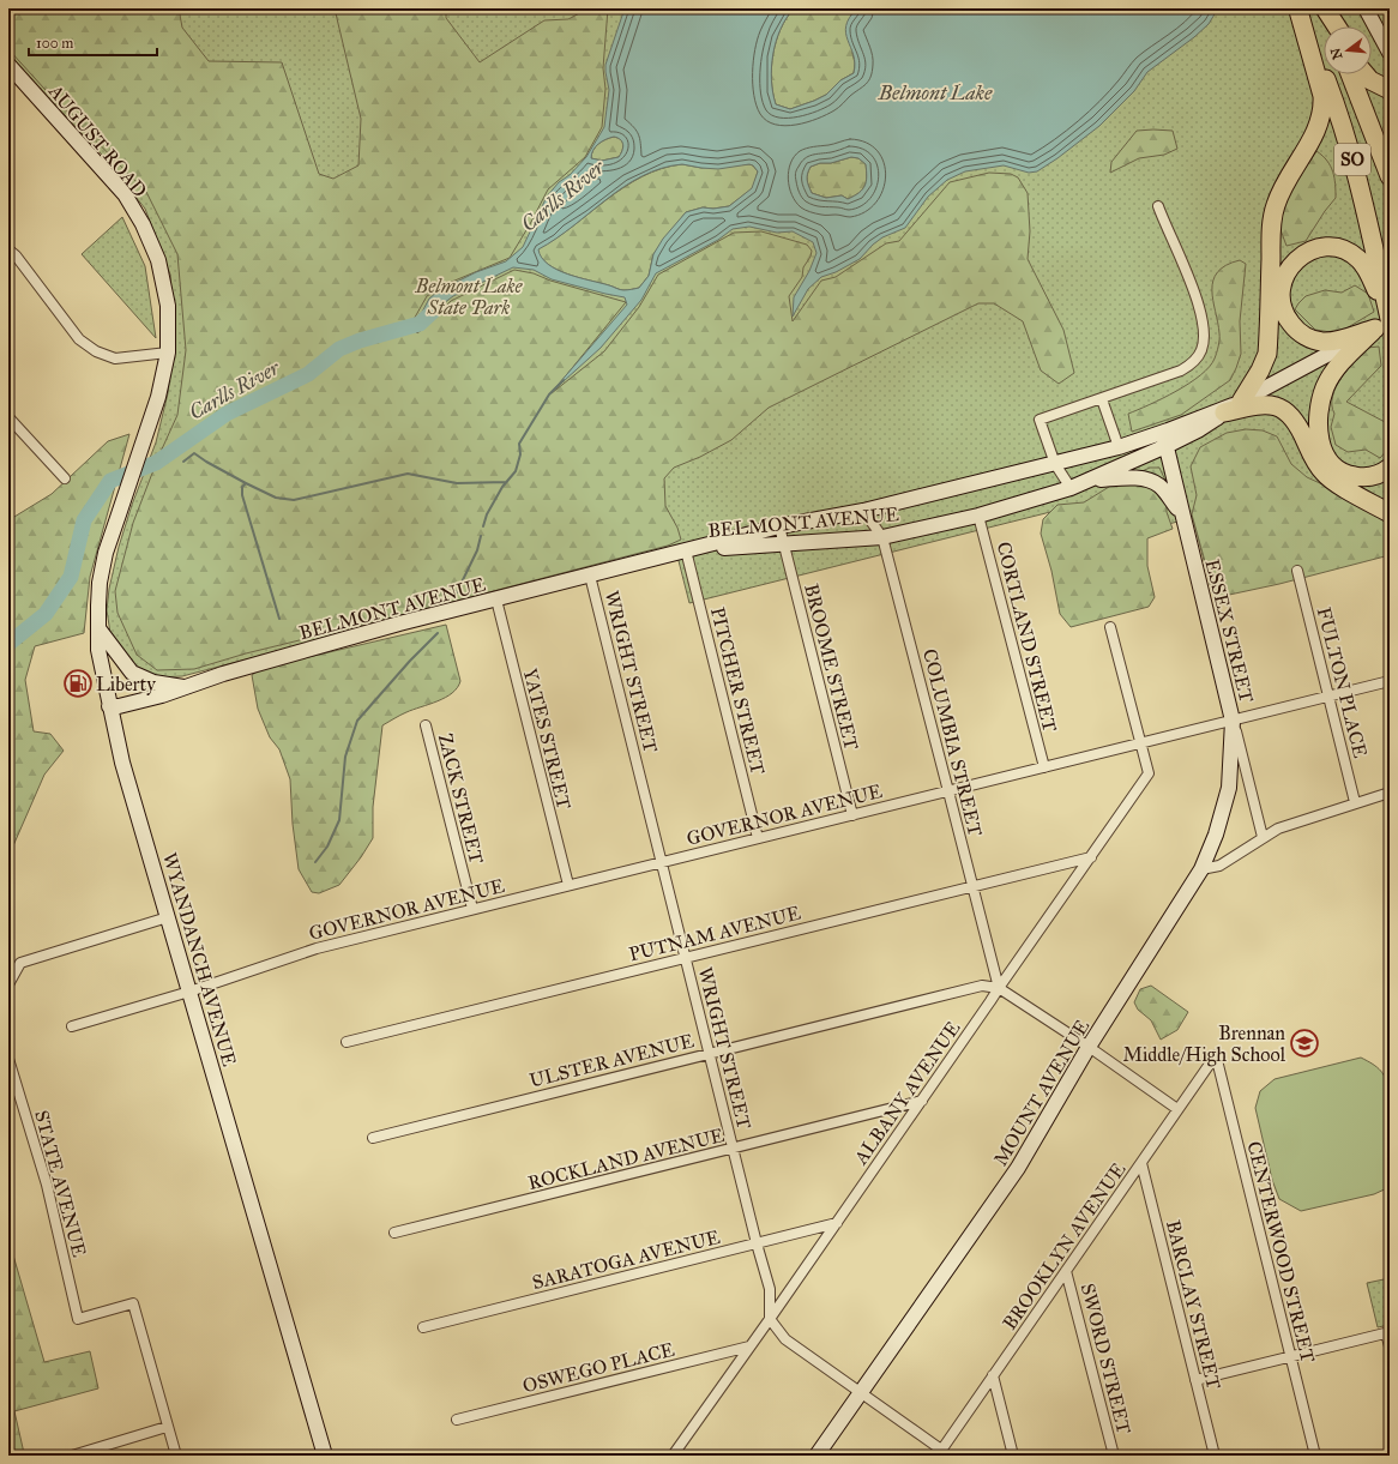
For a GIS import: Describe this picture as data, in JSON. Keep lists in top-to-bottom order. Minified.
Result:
{"streets":{"highway":["SO"],"street":["AUGUST ROAD","BELMONT AVENUE","ESSEX STREET","CORTLAND STREET","BROOME STREET","WRIGHT STREET","FULTON PLACE","PITCHER STREET","YATES STREET","COLUMBIA STREET","ZACK STREET","GOVERNOR AVENUE","PUTNAM AVENUE","WYANDANCH AVENUE","ULSTER AVENUE","ALBANY AVENUE","MOUNT AVENUE","ROCKLAND AVENUE","STATE AVENUE","BROOKLYN AVENUE","CENTERWOOD STREET","SARATOGA AVENUE","BARCLAY STREET","SWORD STREET","OSWEGO PLACE"]},"crossings":[["AUGUST ROAD","WYANDANCH AVENUE"],["SO","BELMONT AVENUE"],["BELMONT AVENUE","ESSEX STREET"],["BELMONT AVENUE","CORTLAND STREET"],["BELMONT AVENUE","BROOME STREET"],["BELMONT AVENUE","WRIGHT STREET"],["BELMONT AVENUE","PITCHER STREET"],["BELMONT AVENUE","YATES STREET"],["BELMONT AVENUE","COLUMBIA STREET"],["BELMONT AVENUE","WYANDANCH AVENUE"],["ESSEX STREET","GOVERNOR AVENUE"],["ESSEX STREET","MOUNT AVENUE"],["CORTLAND STREET","GOVERNOR AVENUE"],["BROOME STREET","GOVERNOR AVENUE"],["WRIGHT STREET","GOVERNOR AVENUE"],["WRIGHT STREET","PUTNAM AVENUE"],["WRIGHT STREET","ULSTER AVENUE"],["WRIGHT STREET","ALBANY AVENUE"],["WRIGHT STREET","ROCKLAND AVENUE"],["WRIGHT STREET","SARATOGA AVENUE"],["FULTON PLACE","GOVERNOR AVENUE"],["PITCHER STREET","GOVERNOR AVENUE"],["YATES STREET","GOVERNOR AVENUE"],["COLUMBIA STREET","GOVERNOR AVENUE"],["COLUMBIA STREET","PUTNAM AVENUE"],["COLUMBIA STREET","ULSTER AVENUE"],["COLUMBIA STREET","ALBANY AVENUE"],["ZACK STREET","GOVERNOR AVENUE"],["GOVERNOR AVENUE","WYANDANCH AVENUE"],["GOVERNOR AVENUE","ALBANY AVENUE"],["GOVERNOR AVENUE","MOUNT AVENUE"],["PUTNAM AVENUE","ALBANY AVENUE"],["ULSTER AVENUE","ALBANY AVENUE"],["ALBANY AVENUE","ROCKLAND AVENUE"],["ALBANY AVENUE","SARATOGA AVENUE"],["ALBANY AVENUE","OSWEGO PLACE"],["BROOKLYN AVENUE","CENTERWOOD STREET"],["BROOKLYN AVENUE","BARCLAY STREET"],["BROOKLYN AVENUE","SWORD STREET"]],"water":["Belmont Lake","Carlls River"],"parks":["Belmont Lake State Park"],"places":{"fuel station":["Liberty"],"school or university":["Brennan Middle/High School"]},"scale_bar":"100 m","north":"left"}
